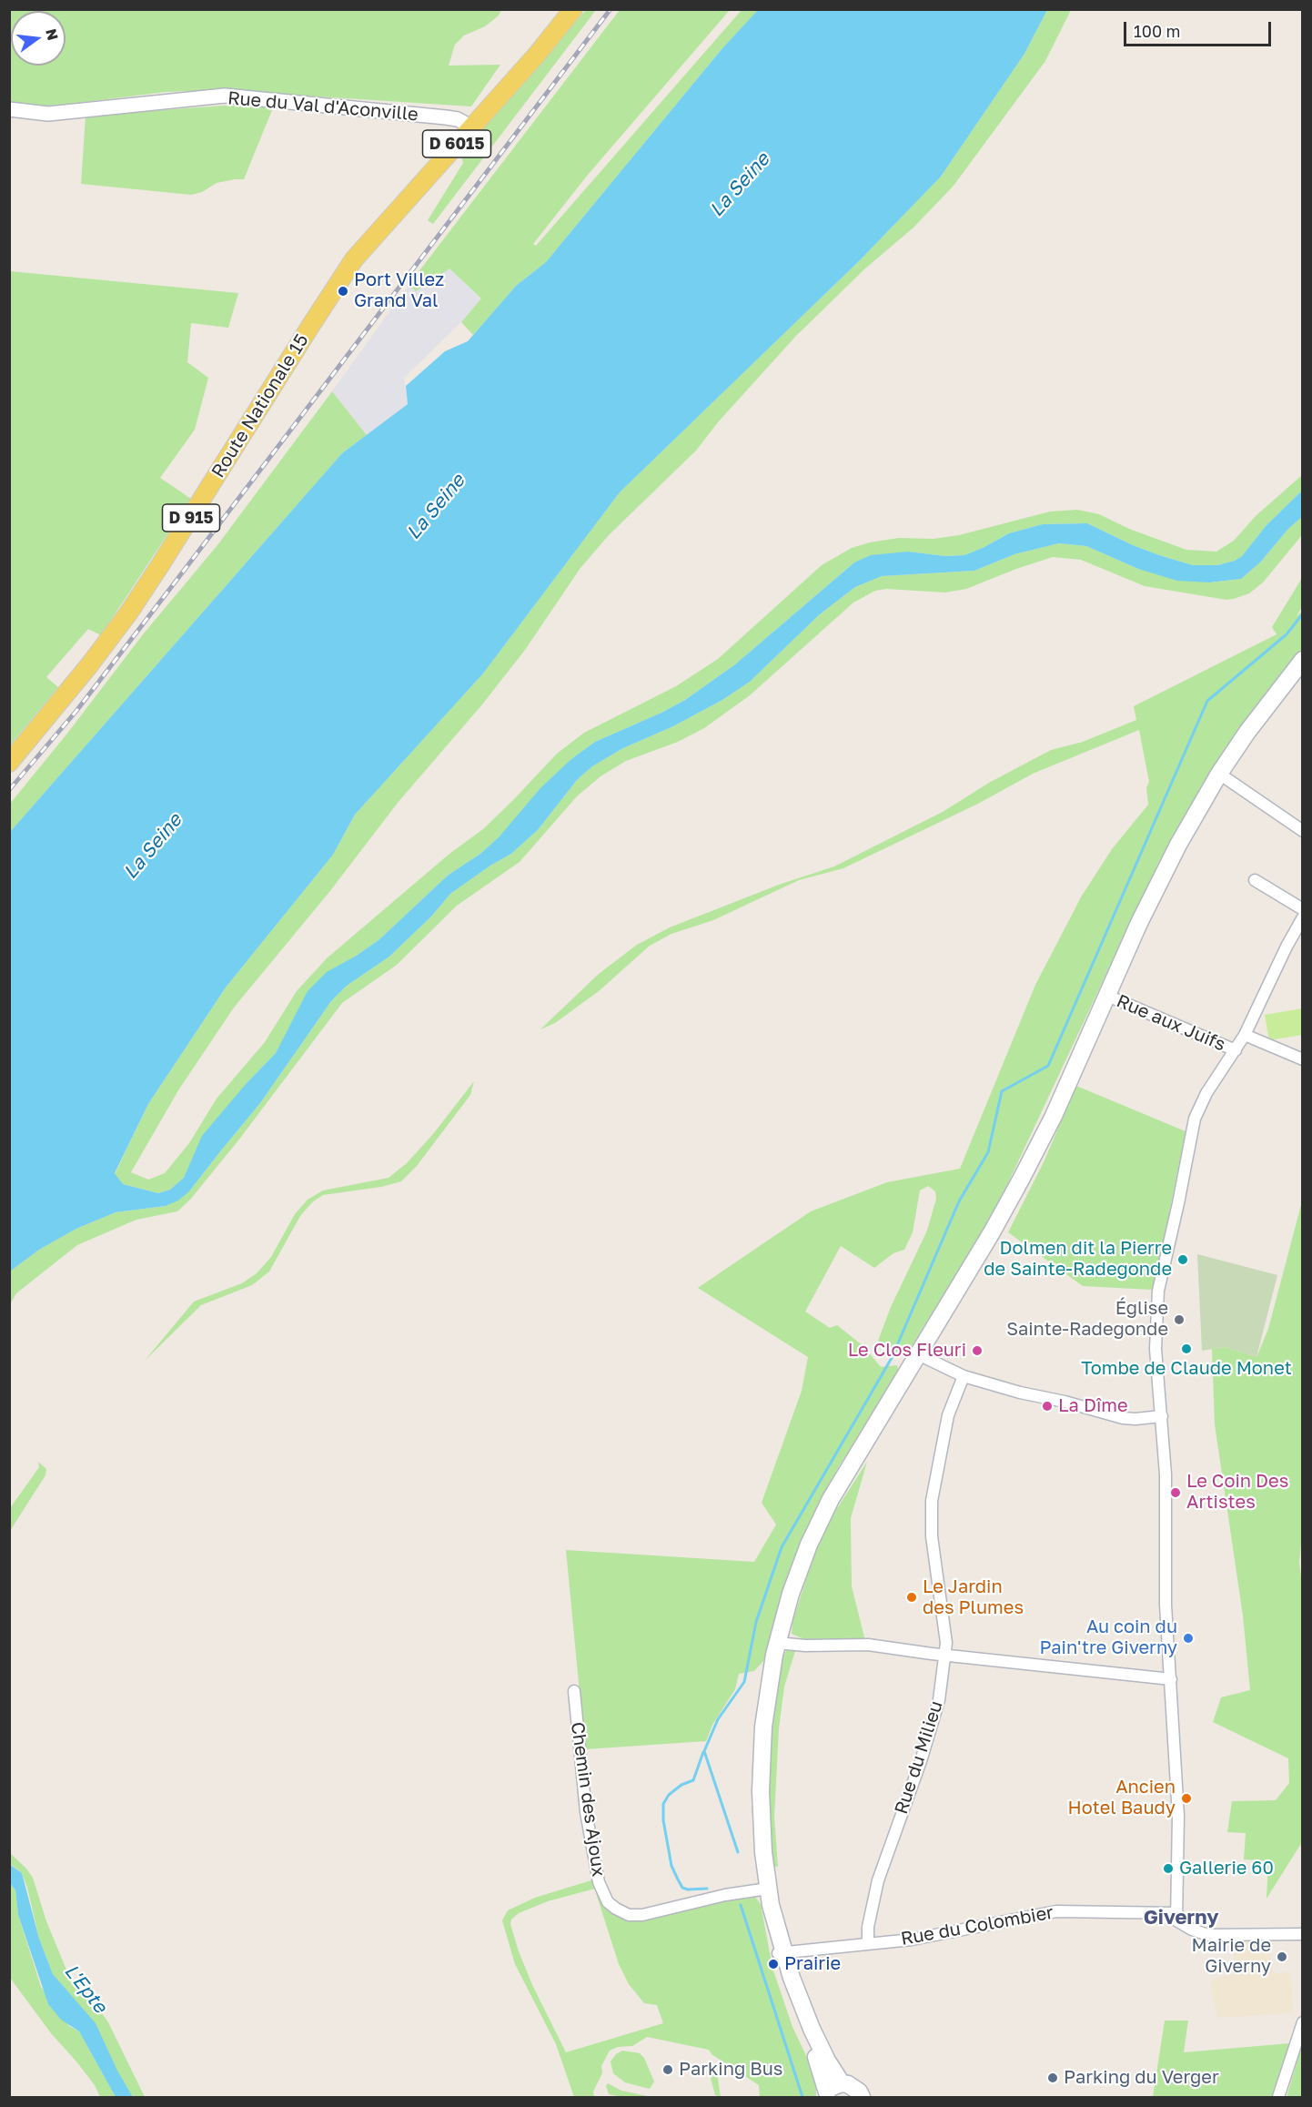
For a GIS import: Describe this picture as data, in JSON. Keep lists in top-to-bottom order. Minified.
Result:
{"streets":{"main road":["D 6015","Route Nationale 15","D 915"],"street":["Rue du Val d'Aconville","Rue aux Juifs","Rue du Milieu","Chemin des Ajoux","Rue du Colombier"]},"crossings":[["Rue du Val d'Aconville","D 6015"],["D 6015","Route Nationale 15"],["Rue du Milieu","Rue du Colombier"]],"districts":["Giverny"],"water":["La Seine","L'Epte"],"places":["Port Villez Grand Val","Dolmen dit la Pierre de Sainte-Radegonde","Église Sainte-Radegonde","Tombe de Claude Monet","Le Clos Fleuri","La Dîme","Le Coin Des Artistes","Le Jardin des Plumes","Au coin du Pain'tre Giverny","Ancien Hotel Baudy","Gallerie 60","Mairie de Giverny","Prairie","Parking Bus","Parking du Verger"],"scale_bar":"100 m","north":"right"}
